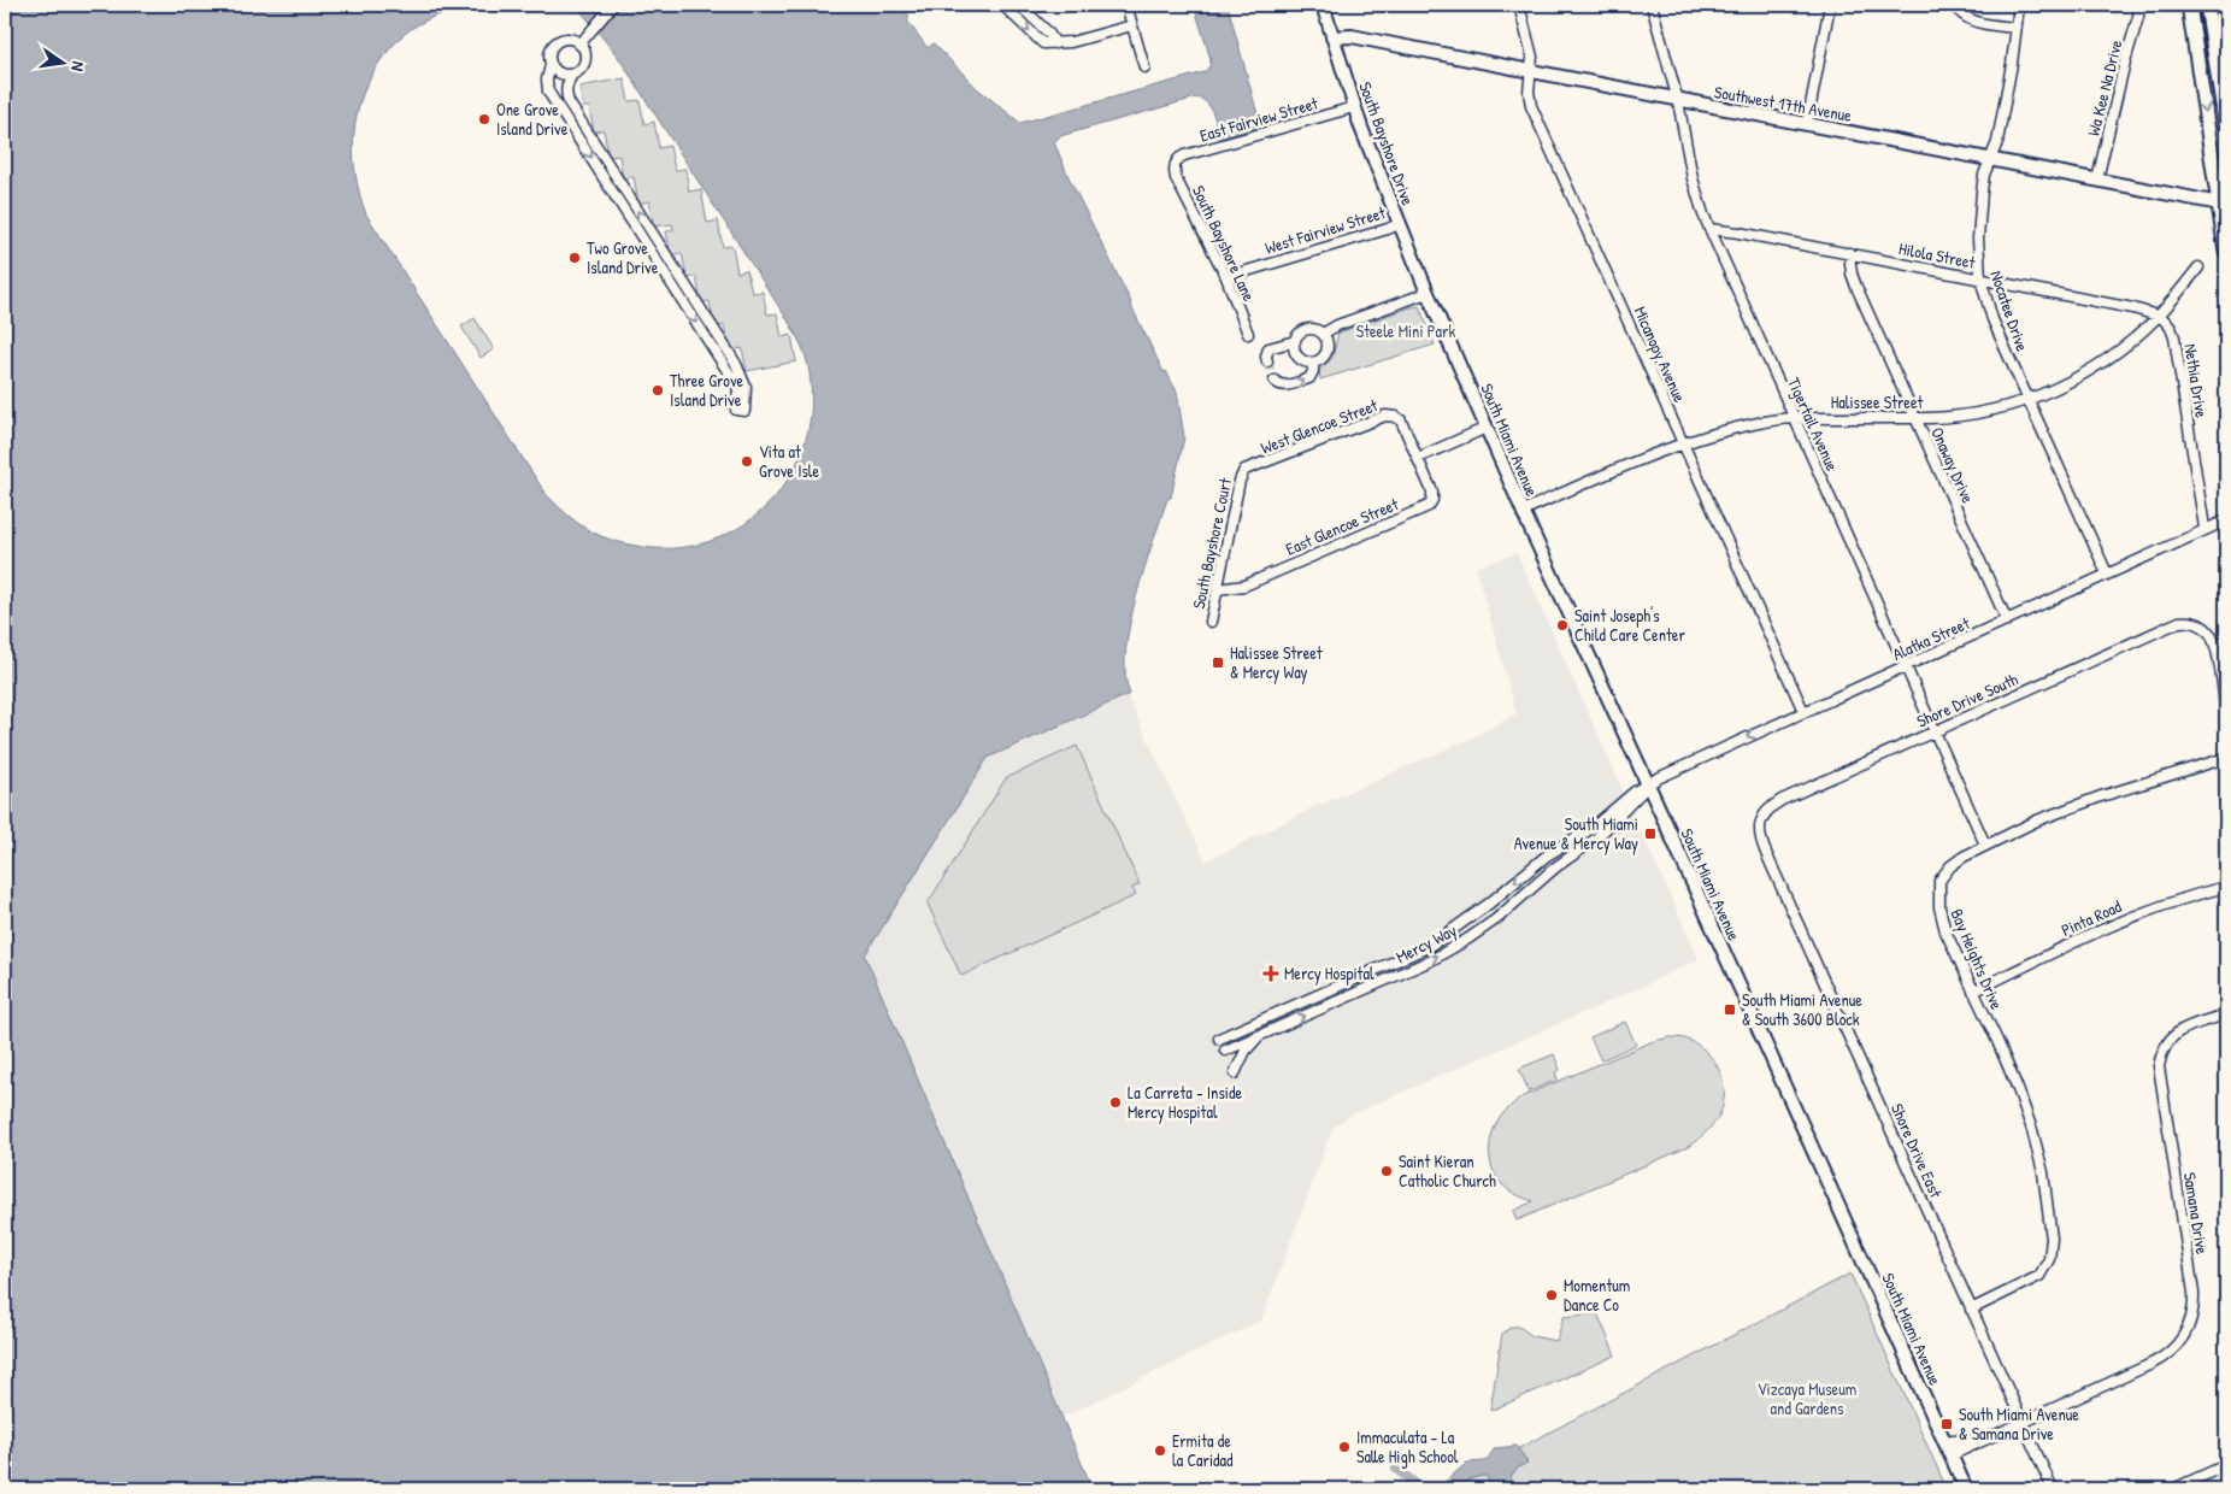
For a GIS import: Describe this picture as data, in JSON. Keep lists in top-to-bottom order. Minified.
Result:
{"streets":{"main road":["Southwest 17th Avenue","South Bayshore Drive","South Miami Avenue"],"street":["Wa Kee Na Drive","East Fairview Street","West Fairview Street","South Bayshore Lane","Hilola Street","Nocatee Drive","Micanopy Avenue","Nethia Drive","Halissee Street","Tigertail Avenue","West Glencoe Street","Onaway Drive","East Glencoe Street","South Bayshore Court","Alatka Street","Shore Drive South","Pinta Road","Mercy Way","Bay Heights Drive","Shore Drive East","Samana Drive"]},"crossings":[["Wa Kee Na Drive","Southwest 17th Avenue"],["Southwest 17th Avenue","South Bayshore Drive"],["Southwest 17th Avenue","Nocatee Drive"],["Southwest 17th Avenue","Micanopy Avenue"],["Southwest 17th Avenue","Tigertail Avenue"],["East Fairview Street","South Bayshore Drive"],["East Fairview Street","South Bayshore Lane"],["South Bayshore Drive","West Fairview Street"],["South Bayshore Drive","South Miami Avenue"],["West Fairview Street","South Bayshore Lane"],["Hilola Street","Nocatee Drive"],["Hilola Street","Nethia Drive"],["Hilola Street","Halissee Street"],["Hilola Street","Tigertail Avenue"],["Hilola Street","Onaway Drive"],["Nocatee Drive","Halissee Street"],["Nocatee Drive","Alatka Street"],["Micanopy Avenue","Halissee Street"],["Micanopy Avenue","Alatka Street"],["Nethia Drive","Halissee Street"],["Nethia Drive","Alatka Street"],["Halissee Street","Tigertail Avenue"],["Halissee Street","South Miami Avenue"],["Halissee Street","Onaway Drive"],["Tigertail Avenue","Alatka Street"],["Tigertail Avenue","Shore Drive South"],["Tigertail Avenue","Bay Heights Drive"],["West Glencoe Street","East Glencoe Street"],["West Glencoe Street","South Bayshore Court"],["South Miami Avenue","Alatka Street"],["South Miami Avenue","Mercy Way"],["South Miami Avenue","Samana Drive"],["Onaway Drive","Alatka Street"],["East Glencoe Street","South Bayshore Court"],["Alatka Street","Mercy Way"],["Shore Drive South","Shore Drive East"],["Pinta Road","Bay Heights Drive"],["Bay Heights Drive","Shore Drive East"],["Shore Drive East","Samana Drive"]],"parks":["Steele Mini Park","Vizcaya Museum and Gardens"],"places":{"other":["One Grove Island Drive","Two Grove Island Drive","Three Grove Island Drive","Vita at Grove Isle","Saint Joseph's Child Care Center","La Carreta - Inside Mercy Hospital","Saint Kieran Catholic Church","Momentum Dance Co","Immaculata - La Salle High School","Ermita de la Caridad"],"transit":["Halissee Street & Mercy Way","South Miami Avenue & Mercy Way","South Miami Avenue & South 3600 Block","South Miami Avenue & Samana Drive"],"health":["Mercy Hospital"]},"north":"right"}
